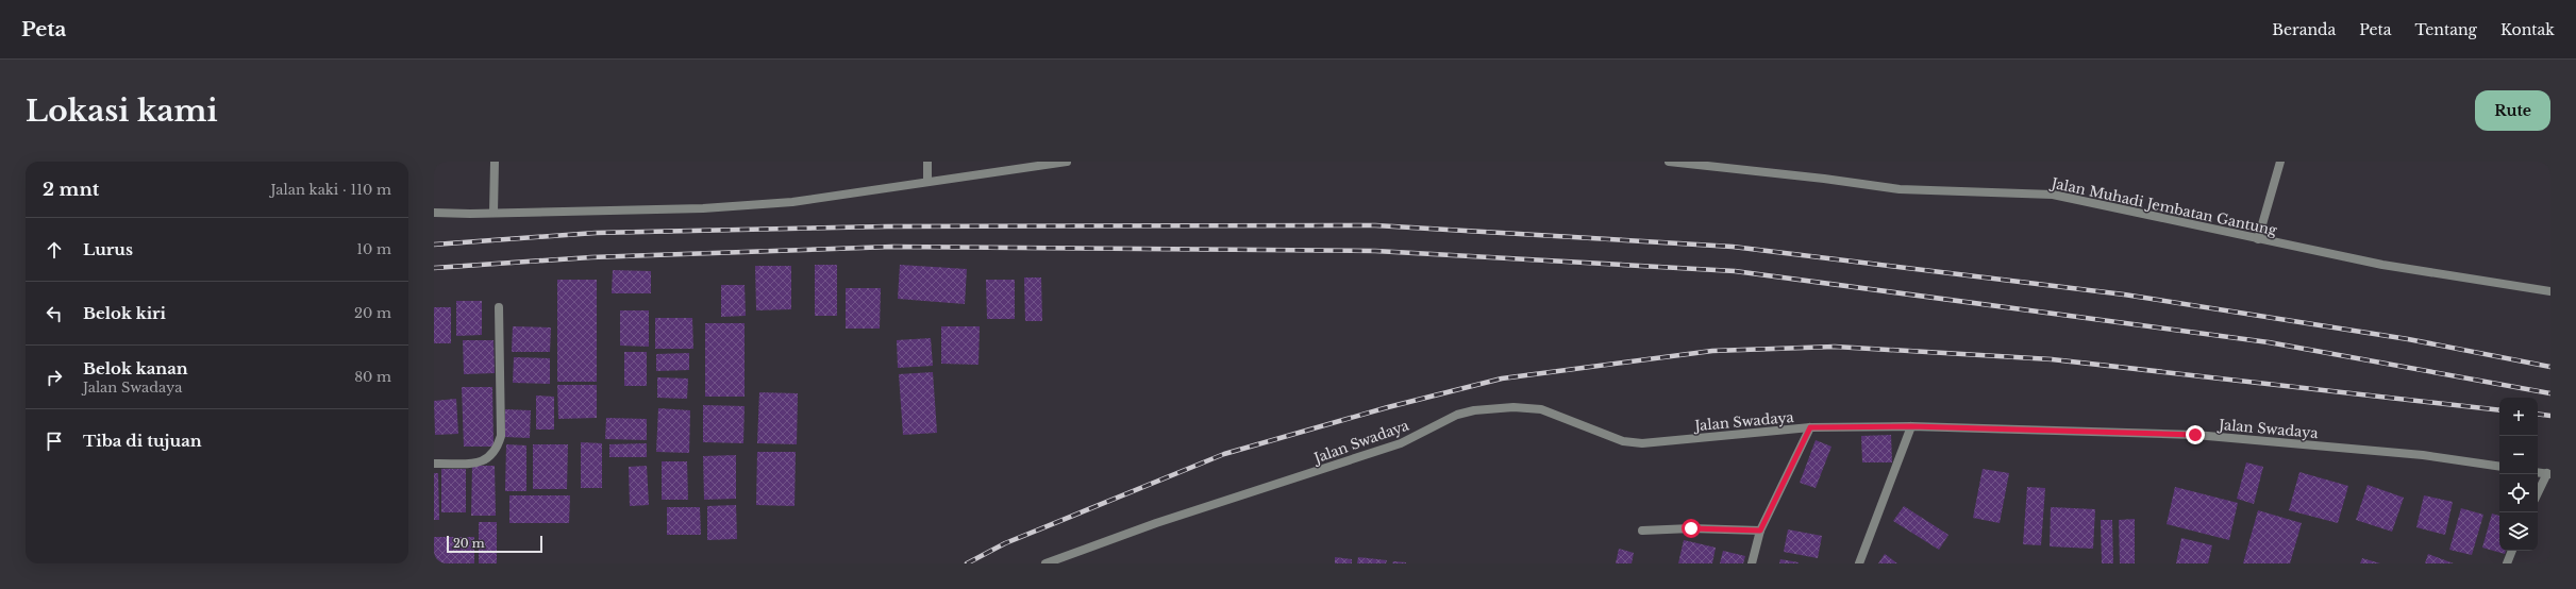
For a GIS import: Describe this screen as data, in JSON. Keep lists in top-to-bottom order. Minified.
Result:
{"streets":{"street":["Jalan Muhadi Jembatan Gantung","Jalan Swadaya"]},"scale_bar":"20 m","page":{"header":"Peta","nav":["Beranda","Peta","Tentang","Kontak"],"buttons":"Rute","title":"Lokasi kami","heading":["2 mnt","Jalan kaki · 110 m"],"list":[["Lurus","10 m"],["Belok kiri","20 m"],["Belok kanan","Jalan Swadaya","80 m"],"Tiba di tujuan"],"map_buttons":["+","−"],"scale":"20 m"}}
